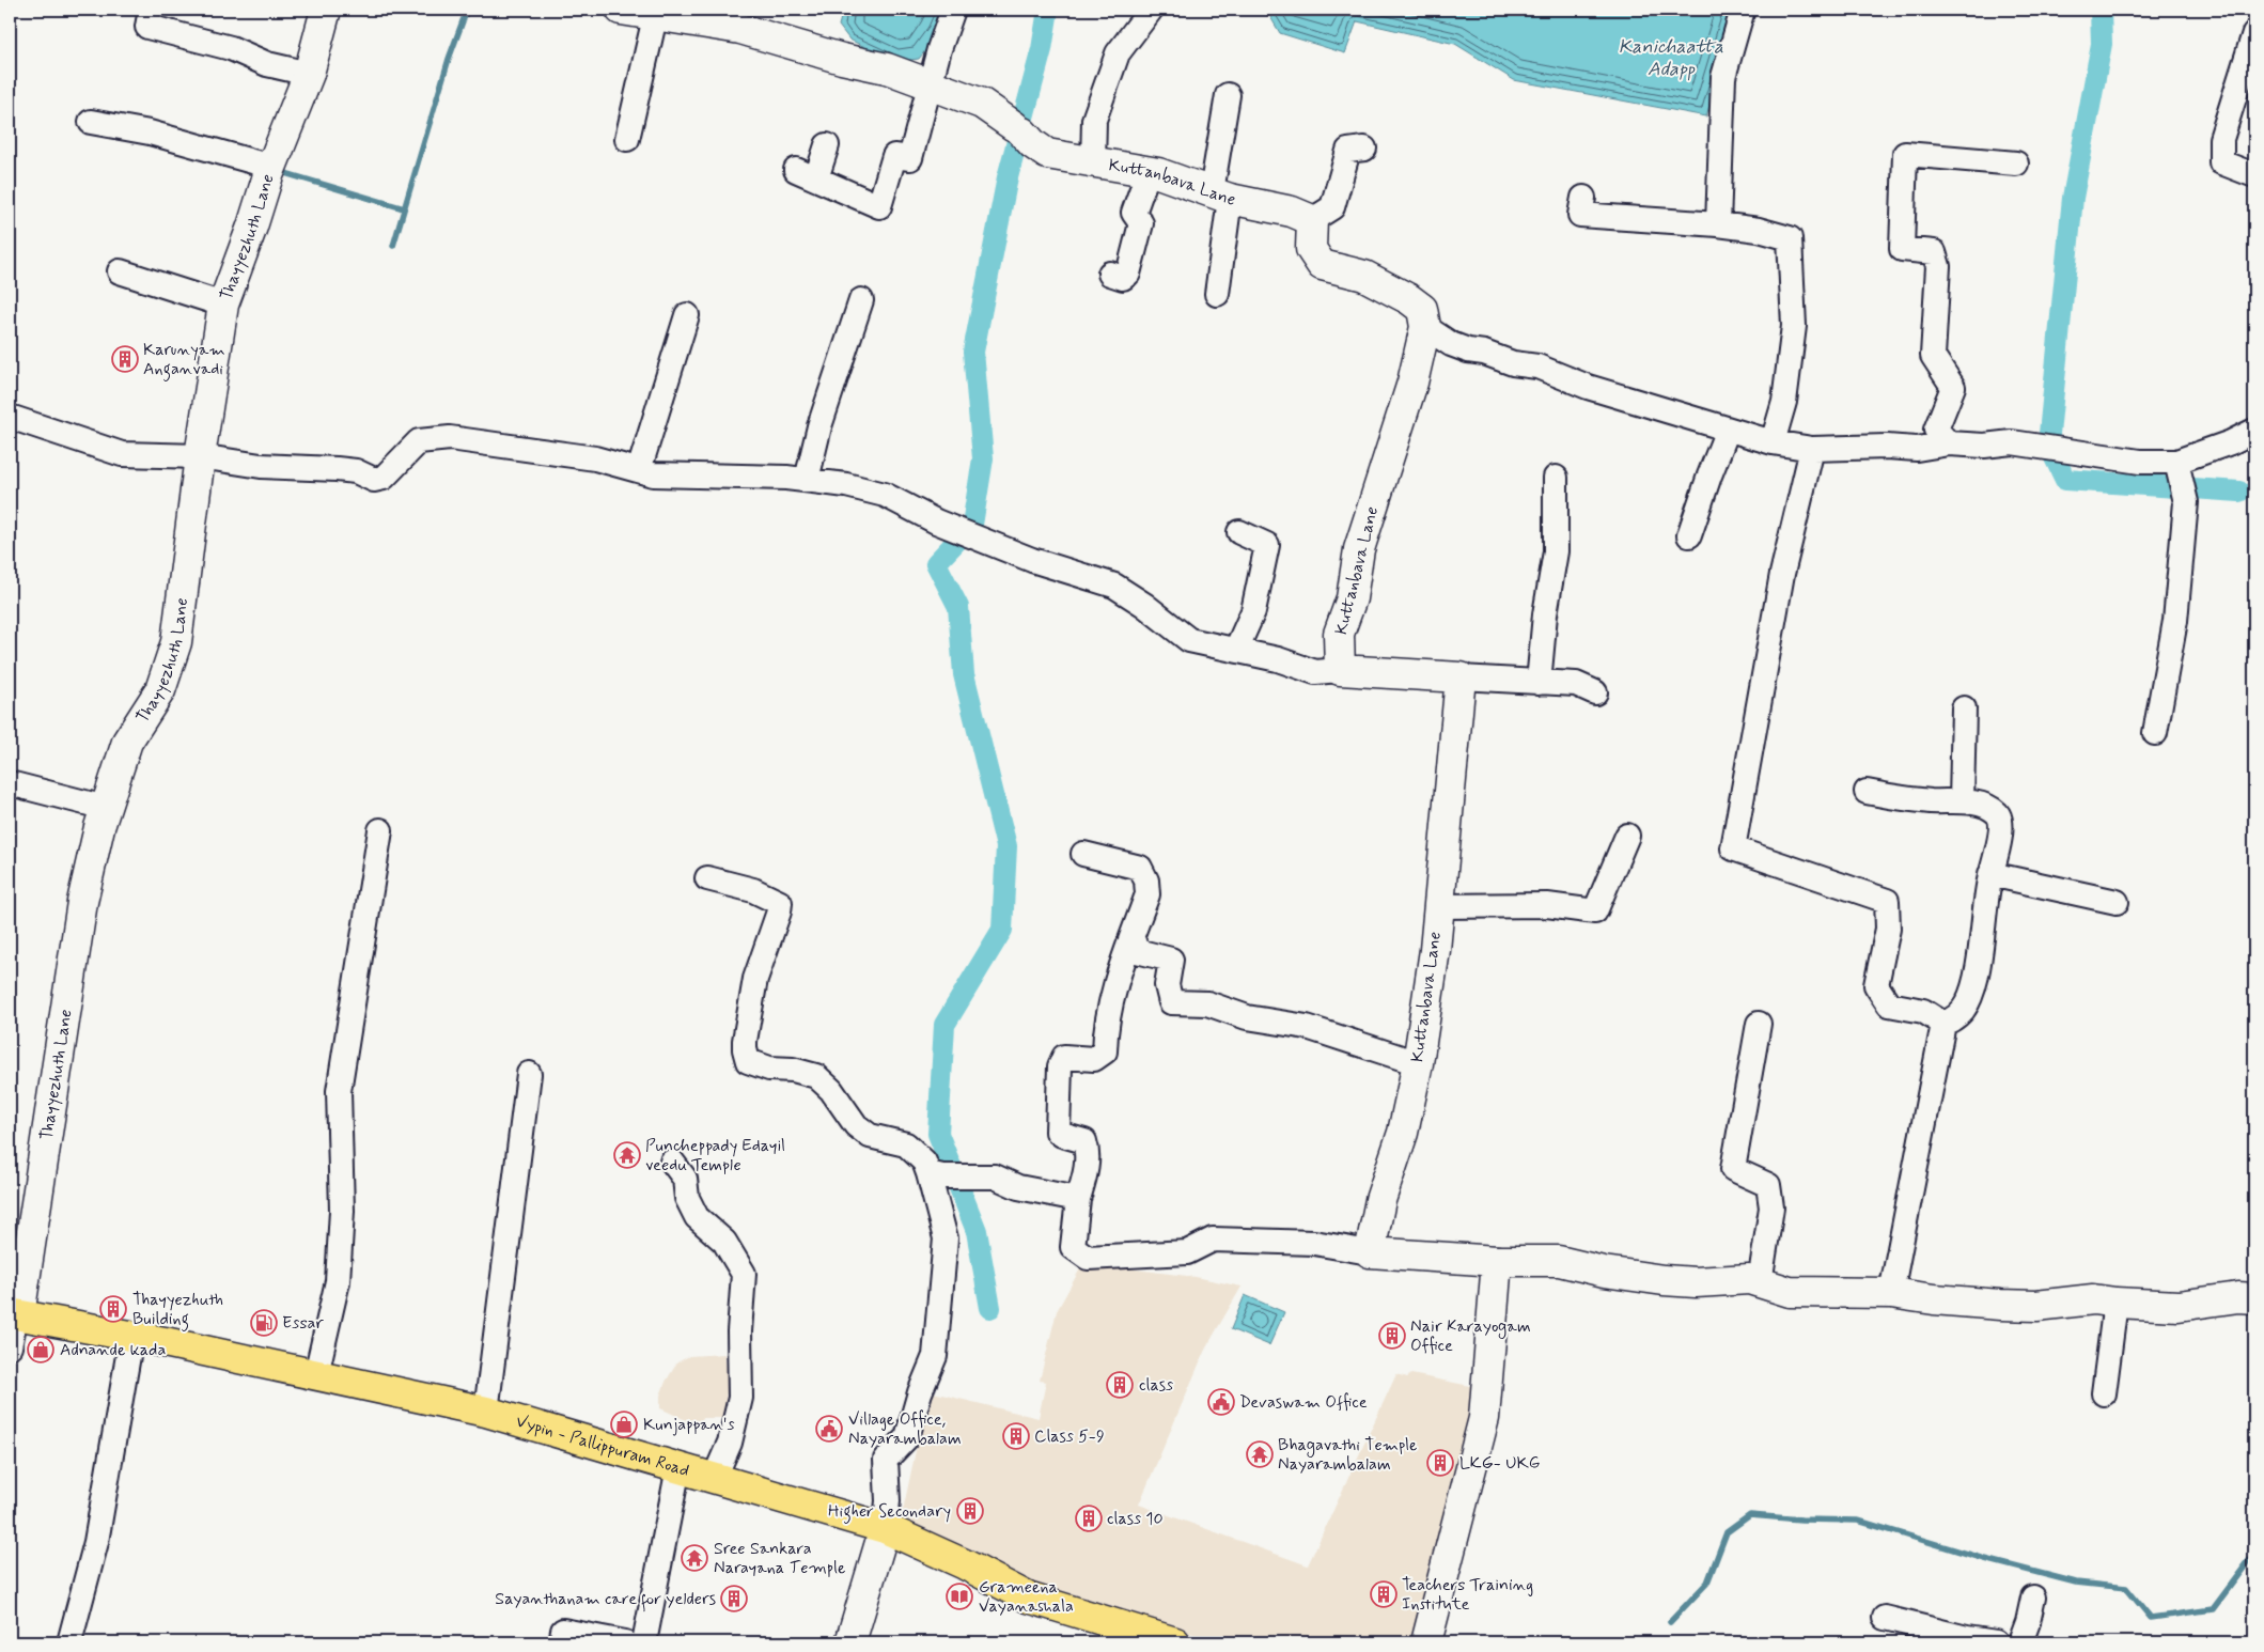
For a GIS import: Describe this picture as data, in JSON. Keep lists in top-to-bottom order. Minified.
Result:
{"streets":{"main road":["Vypin - Pallippuram Road"],"street":["Kuttanbava Lane","Thayyezhuth Lane"]},"crossings":[["Thayyezhuth Lane","Vypin - Pallippuram Road"]],"water":["Kanichaatta Adapp"],"places":{"building":["Karunyam Anganvadi","Thayyezhuth Building","Nair Karayogam Office","class","Class 5-9","LKG- UKG","Higher Secondary","class 10","Teachers Training Institute","Sayanthanam care for yelders"],"temple":["Puncheppady Edayil veedu Temple","Bhagavathi Temple Nayarambalam","Sree Sankara Narayana Temple"],"fuel station":["Essar"],"shop":["Adnande kada","Kunjappan's"],"public building":["Devaswam Office","Village Office, Nayarambalam"],"library":["Grameena Vayanashala"]}}
